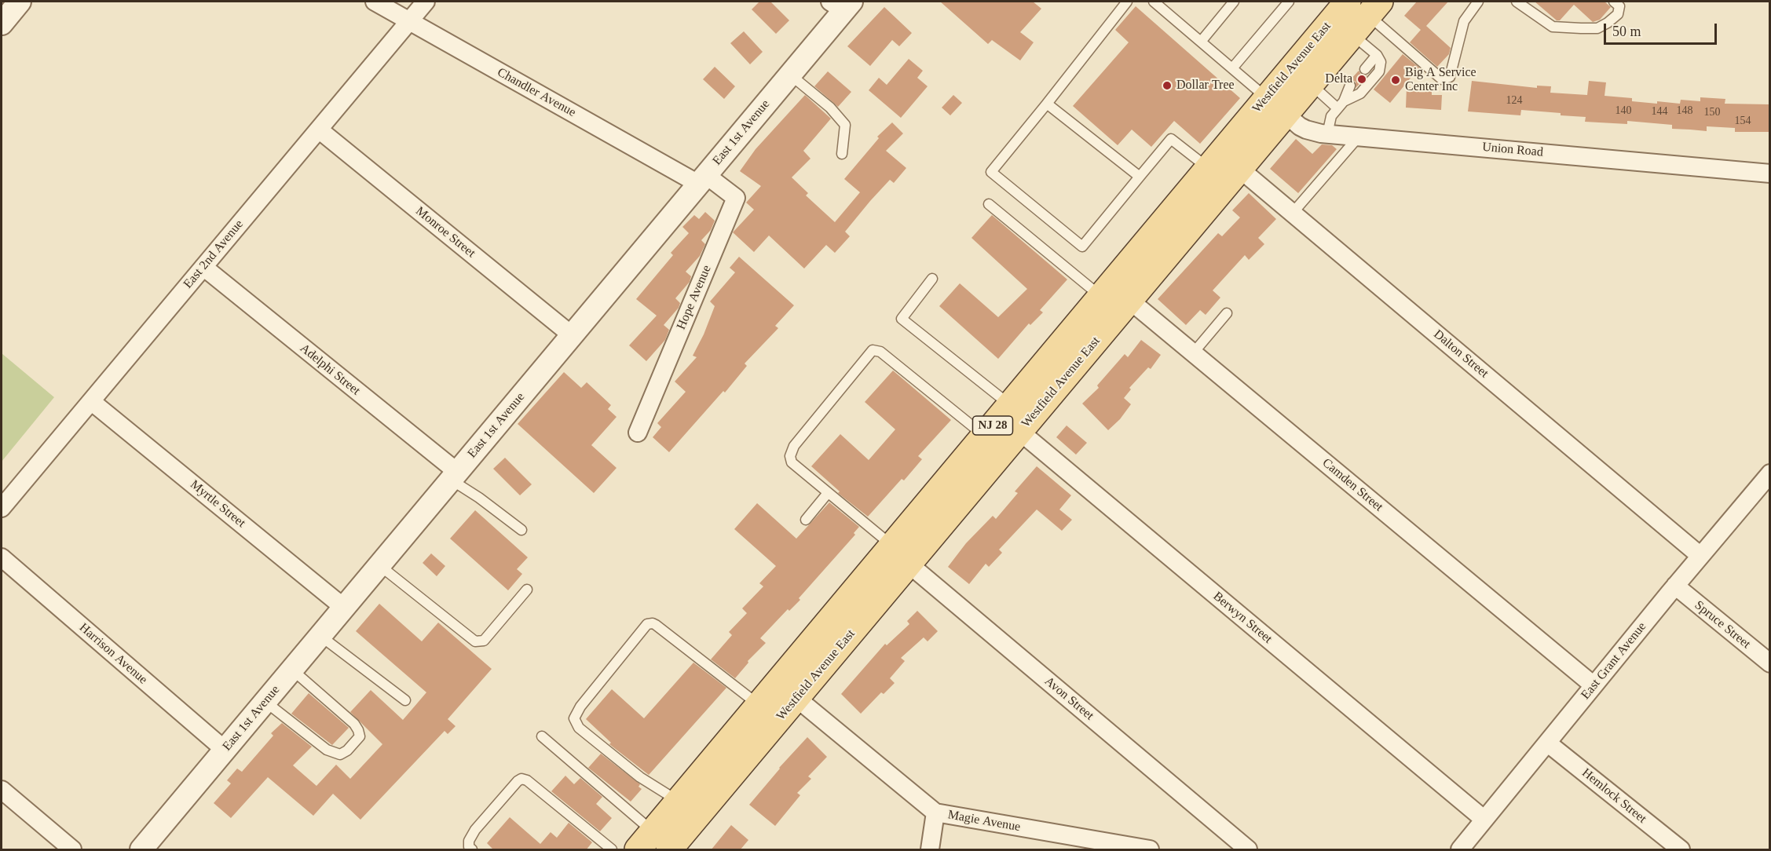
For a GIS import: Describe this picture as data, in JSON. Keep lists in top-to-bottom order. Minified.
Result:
{"streets":{"main road":["Westfield Avenue East","NJ 28"],"street":["Chandler Avenue","East 1st Avenue","Union Road","Monroe Street","East 2nd Avenue","Hope Avenue","Dalton Street","Adelphi Street","Camden Street","Myrtle Street","Berwyn Street","Spruce Street","Harrison Avenue","East Grant Avenue","Avon Street","Hemlock Street","Magie Avenue"]},"crossings":[["Westfield Avenue East","Union Road"],["Westfield Avenue East","Dalton Street"],["Westfield Avenue East","Camden Street"],["Westfield Avenue East","Berwyn Street"],["Westfield Avenue East","Avon Street"],["Westfield Avenue East","Magie Avenue"],["Chandler Avenue","East 1st Avenue"],["Chandler Avenue","East 2nd Avenue"],["Chandler Avenue","Hope Avenue"],["East 1st Avenue","Monroe Street"],["East 1st Avenue","Hope Avenue"],["East 1st Avenue","Adelphi Street"],["East 1st Avenue","Myrtle Street"],["East 1st Avenue","Harrison Avenue"],["Monroe Street","East 2nd Avenue"],["East 2nd Avenue","Adelphi Street"],["East 2nd Avenue","Myrtle Street"],["Dalton Street","East Grant Avenue"],["Camden Street","East Grant Avenue"],["Berwyn Street","East Grant Avenue"],["Spruce Street","East Grant Avenue"],["East Grant Avenue","Hemlock Street"]],"places":["Delta","Big A Service Center Inc","Dollar Tree"],"house_numbers":["124","140","148","144","150","154"],"scale_bar":"50 m"}
